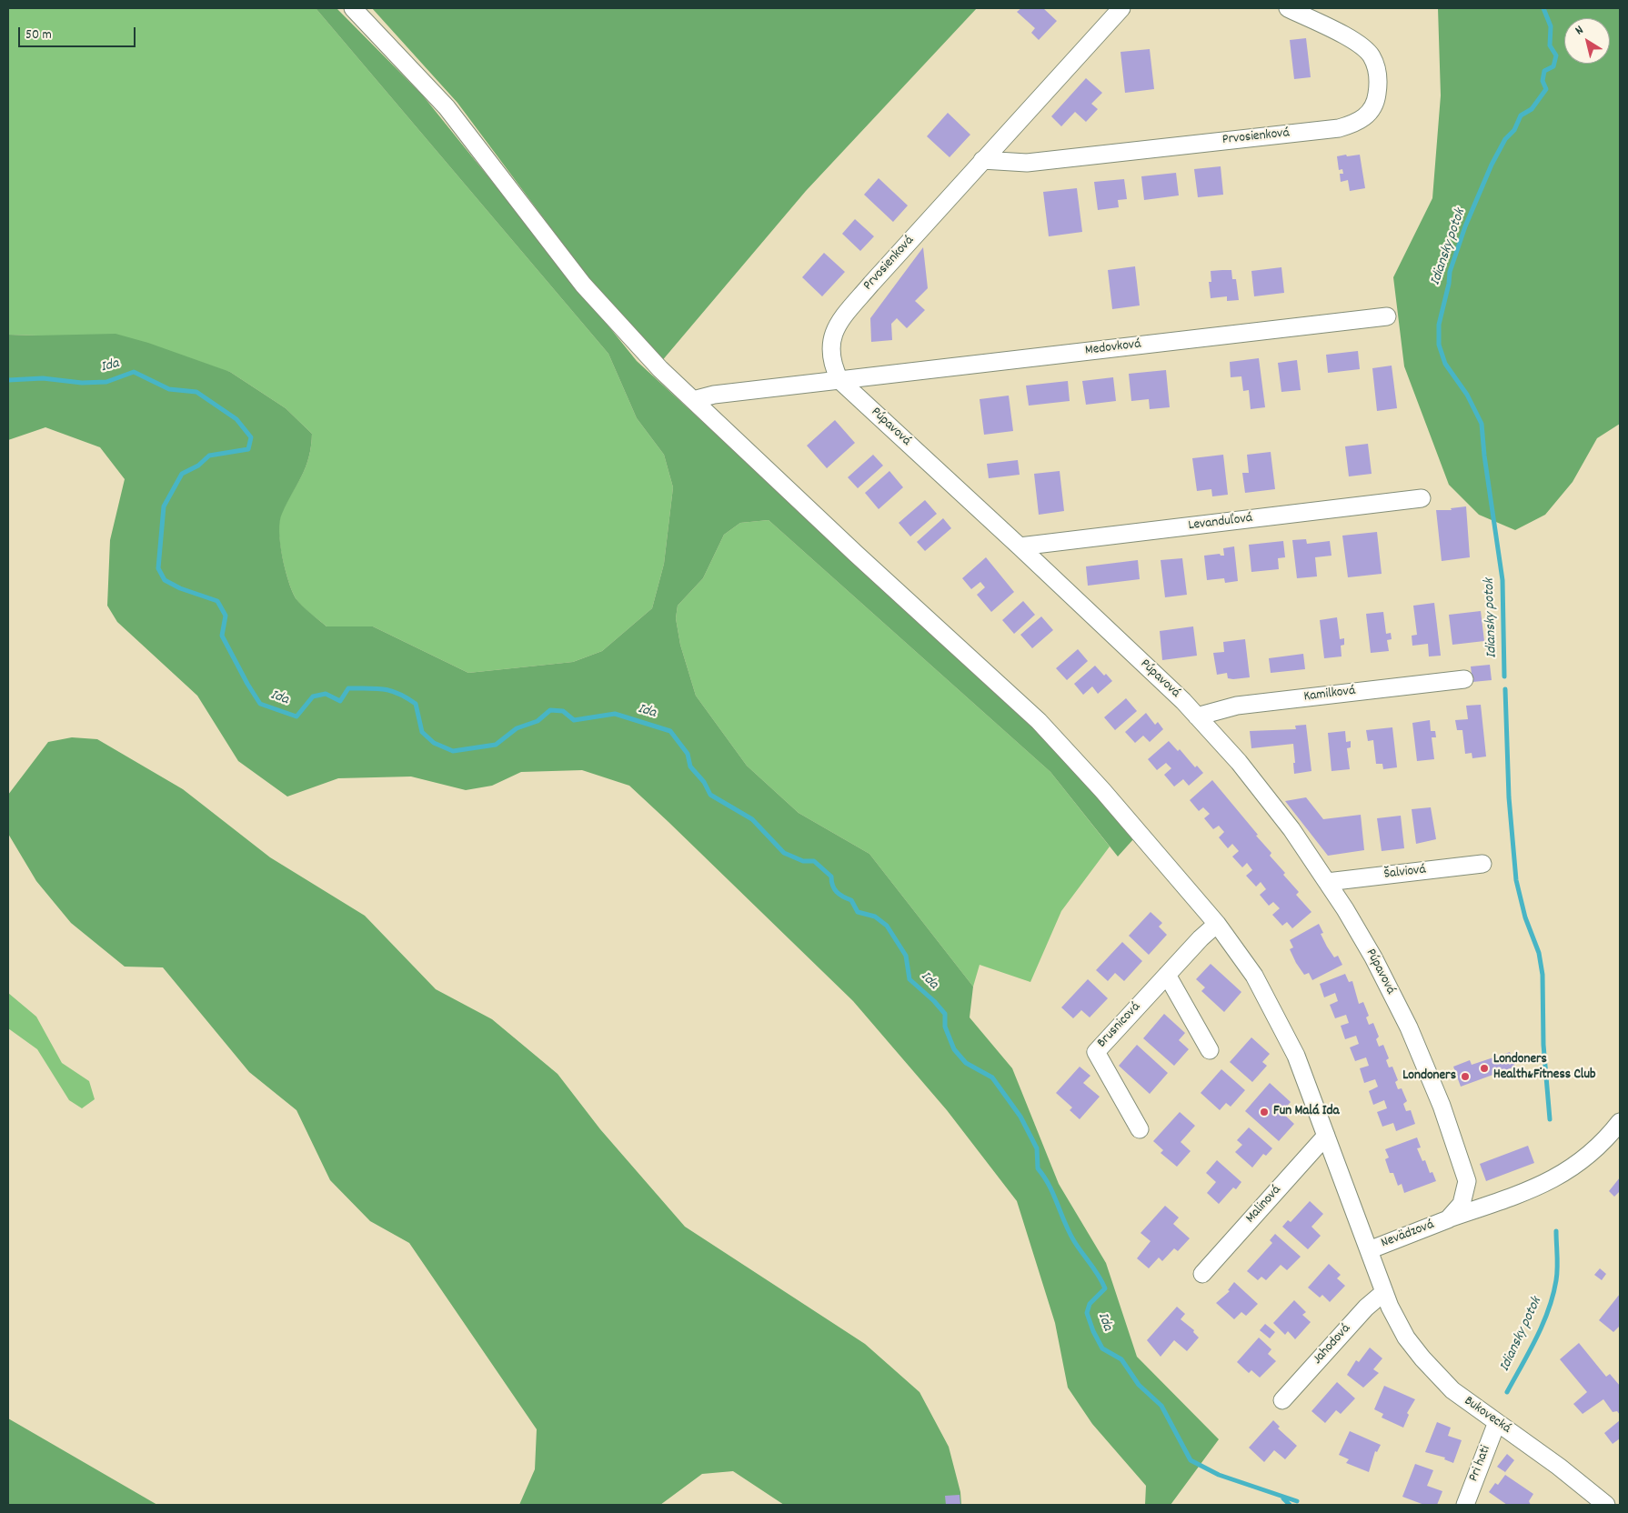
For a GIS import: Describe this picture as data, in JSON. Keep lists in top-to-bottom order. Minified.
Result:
{"streets":{"street":["Prvosienková","Medovková","Púpavová","Levanduľová","Kamilková","Šalviová","Brusnicová","Malinová","Nevädzová","Jahodová","Bukovecká","Pri hati"]},"crossings":[["Prvosienková","Medovková"],["Prvosienková","Púpavová"],["Medovková","Púpavová"],["Púpavová","Levanduľová"],["Púpavová","Kamilková"],["Púpavová","Šalviová"],["Púpavová","Nevädzová"],["Brusnicová","Bukovecká"],["Malinová","Bukovecká"],["Nevädzová","Bukovecká"],["Jahodová","Bukovecká"],["Bukovecká","Pri hati"]],"water":["Idiansky potok","Ida"],"places":["Londoners Health&Fitness Club","Londoners","Fun Malá Ida"],"scale_bar":"50 m","north":"top left"}
